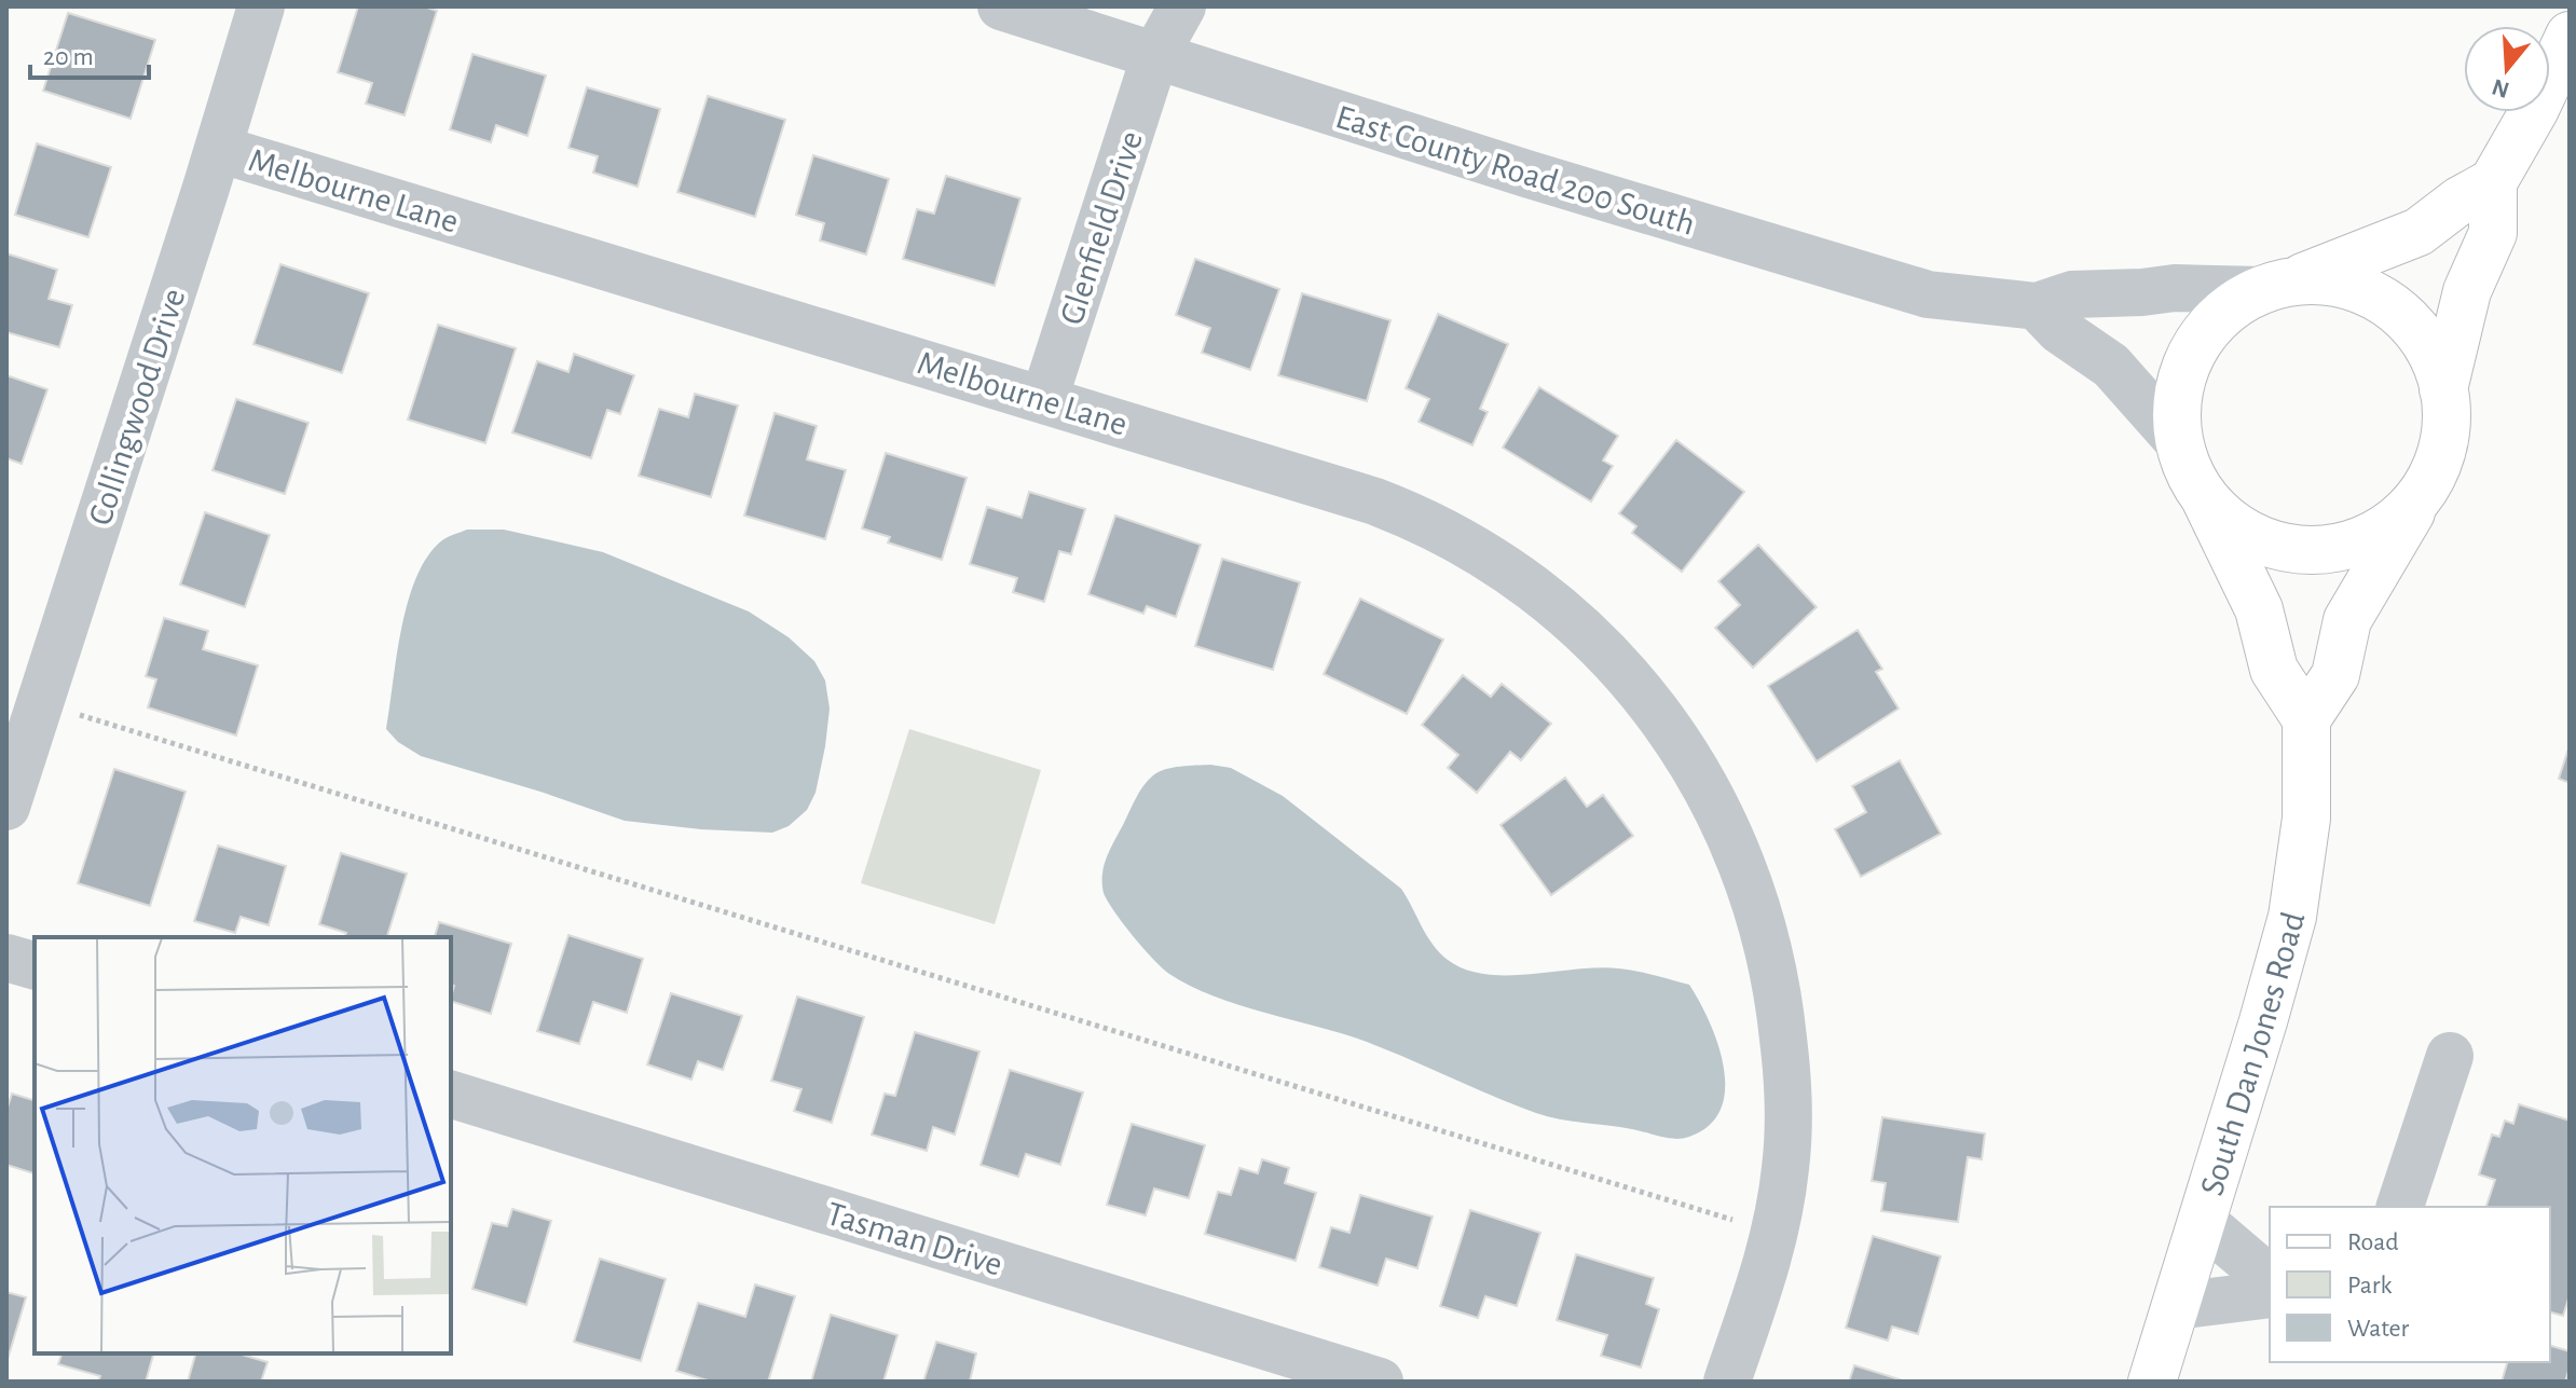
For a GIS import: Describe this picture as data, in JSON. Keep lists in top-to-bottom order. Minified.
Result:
{"streets":{"main road":["South Dan Jones Road"],"street":["East County Road 200 South","Melbourne Lane","Glenfield Drive","Collingwood Drive","Tasman Drive"]},"crossings":[["East County Road 200 South","Glenfield Drive"],["Melbourne Lane","Glenfield Drive"],["Melbourne Lane","Collingwood Drive"]],"legend":["Road","Park","Water"],"scale_bar":"20 m","north":"bottom"}
